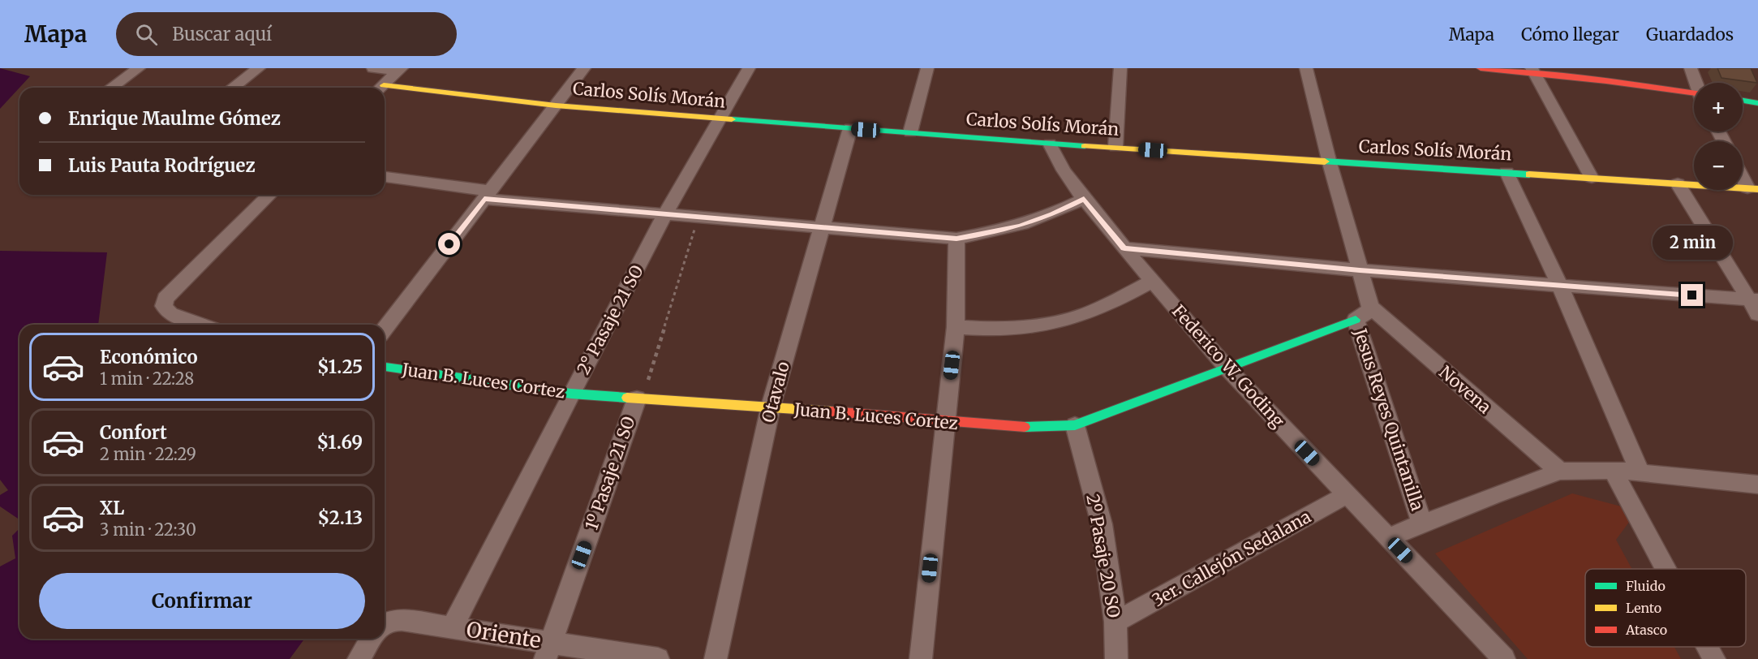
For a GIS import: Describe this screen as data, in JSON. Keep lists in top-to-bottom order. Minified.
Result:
{"streets":{"street":["Carlos Solís Morán","2° Pasaje 21 SO","Federico W. Goding","Juan B. Luces Cortez","Novena","Otavalo","Jesus Reyes Quintanilla","1º Pasaje 21 SO","2º Pasaje 20 SO","3er. Callejón Sedalana","Oriente"]},"crossings":[["Carlos Solís Morán","2° Pasaje 21 SO"],["Carlos Solís Morán","Federico W. Goding"],["Carlos Solís Morán","Otavalo"],["Carlos Solís Morán","Jesus Reyes Quintanilla"],["2° Pasaje 21 SO","Juan B. Luces Cortez"],["2° Pasaje 21 SO","Oriente"],["Federico W. Goding","Juan B. Luces Cortez"],["Federico W. Goding","3er. Callejón Sedalana"],["Juan B. Luces Cortez","Otavalo"],["Juan B. Luces Cortez","Jesus Reyes Quintanilla"],["Juan B. Luces Cortez","1º Pasaje 21 SO"],["Juan B. Luces Cortez","2º Pasaje 20 SO"],["Novena","Jesus Reyes Quintanilla"],["1º Pasaje 21 SO","Oriente"],["2º Pasaje 20 SO","3er. Callejón Sedalana"]],"legend":["Fluido","Lento","Atasco"],"page":{"header":"Mapa","search":"Buscar aquí","nav":["Mapa","Cómo llegar","Guardados"],"map_buttons":["+","−"],"banner":["Enrique Maulme Gómez","Luis Pauta Rodríguez"],"bubble":"2 min","list":[{"name":"Económico","note":"1 min · 22:28","value":"$1.25"},{"name":"Confort","note":"2 min · 22:29","value":"$1.69"},{"name":"XL","note":"3 min · 22:30","value":"$2.13"}],"buttons":"Confirmar"}}
